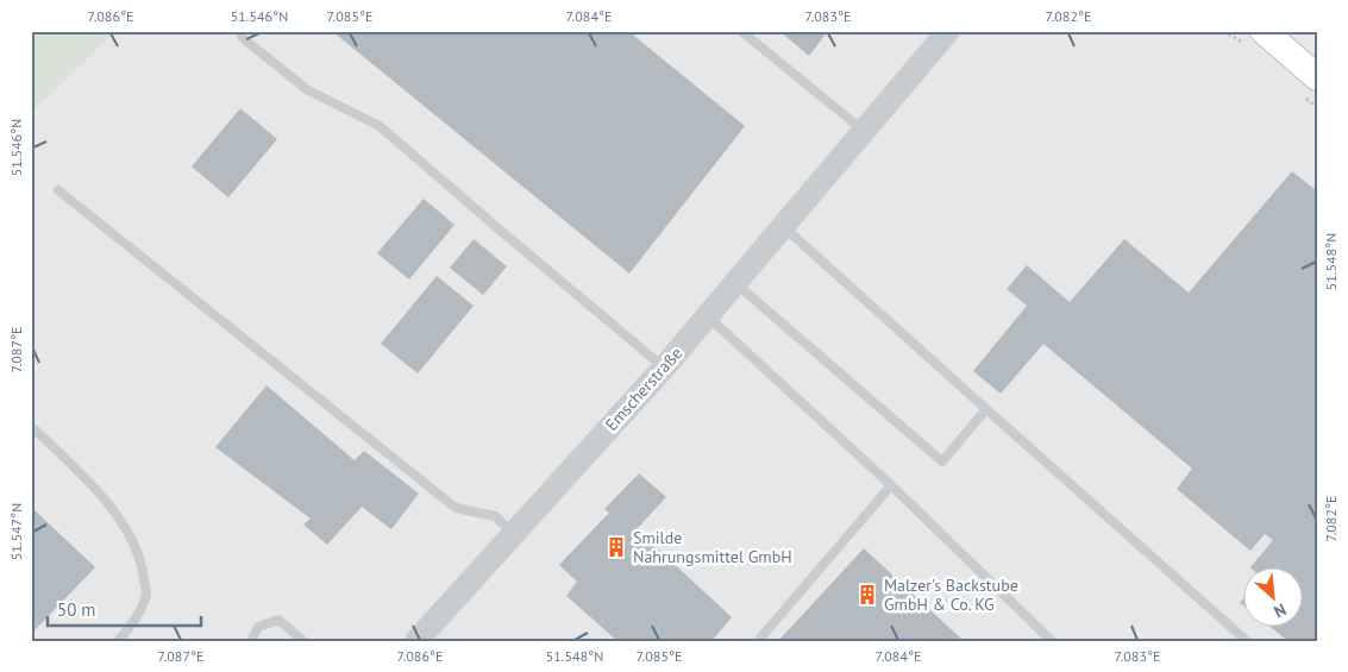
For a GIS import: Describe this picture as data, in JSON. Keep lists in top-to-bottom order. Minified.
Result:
{"streets":{"street":["Emscherstraße"]},"places":{"building":["Smilde Nahrungsmittel GmbH","Malzer's Backstube GmbH & Co. KG"]},"scale_bar":"50 m","north":"bottom right","coordinates":["7.086°E","51.546°N","7.085°E","7.084°E","7.083°E","7.082°E","51.548°N","7.087°E","51.547°N"]}
